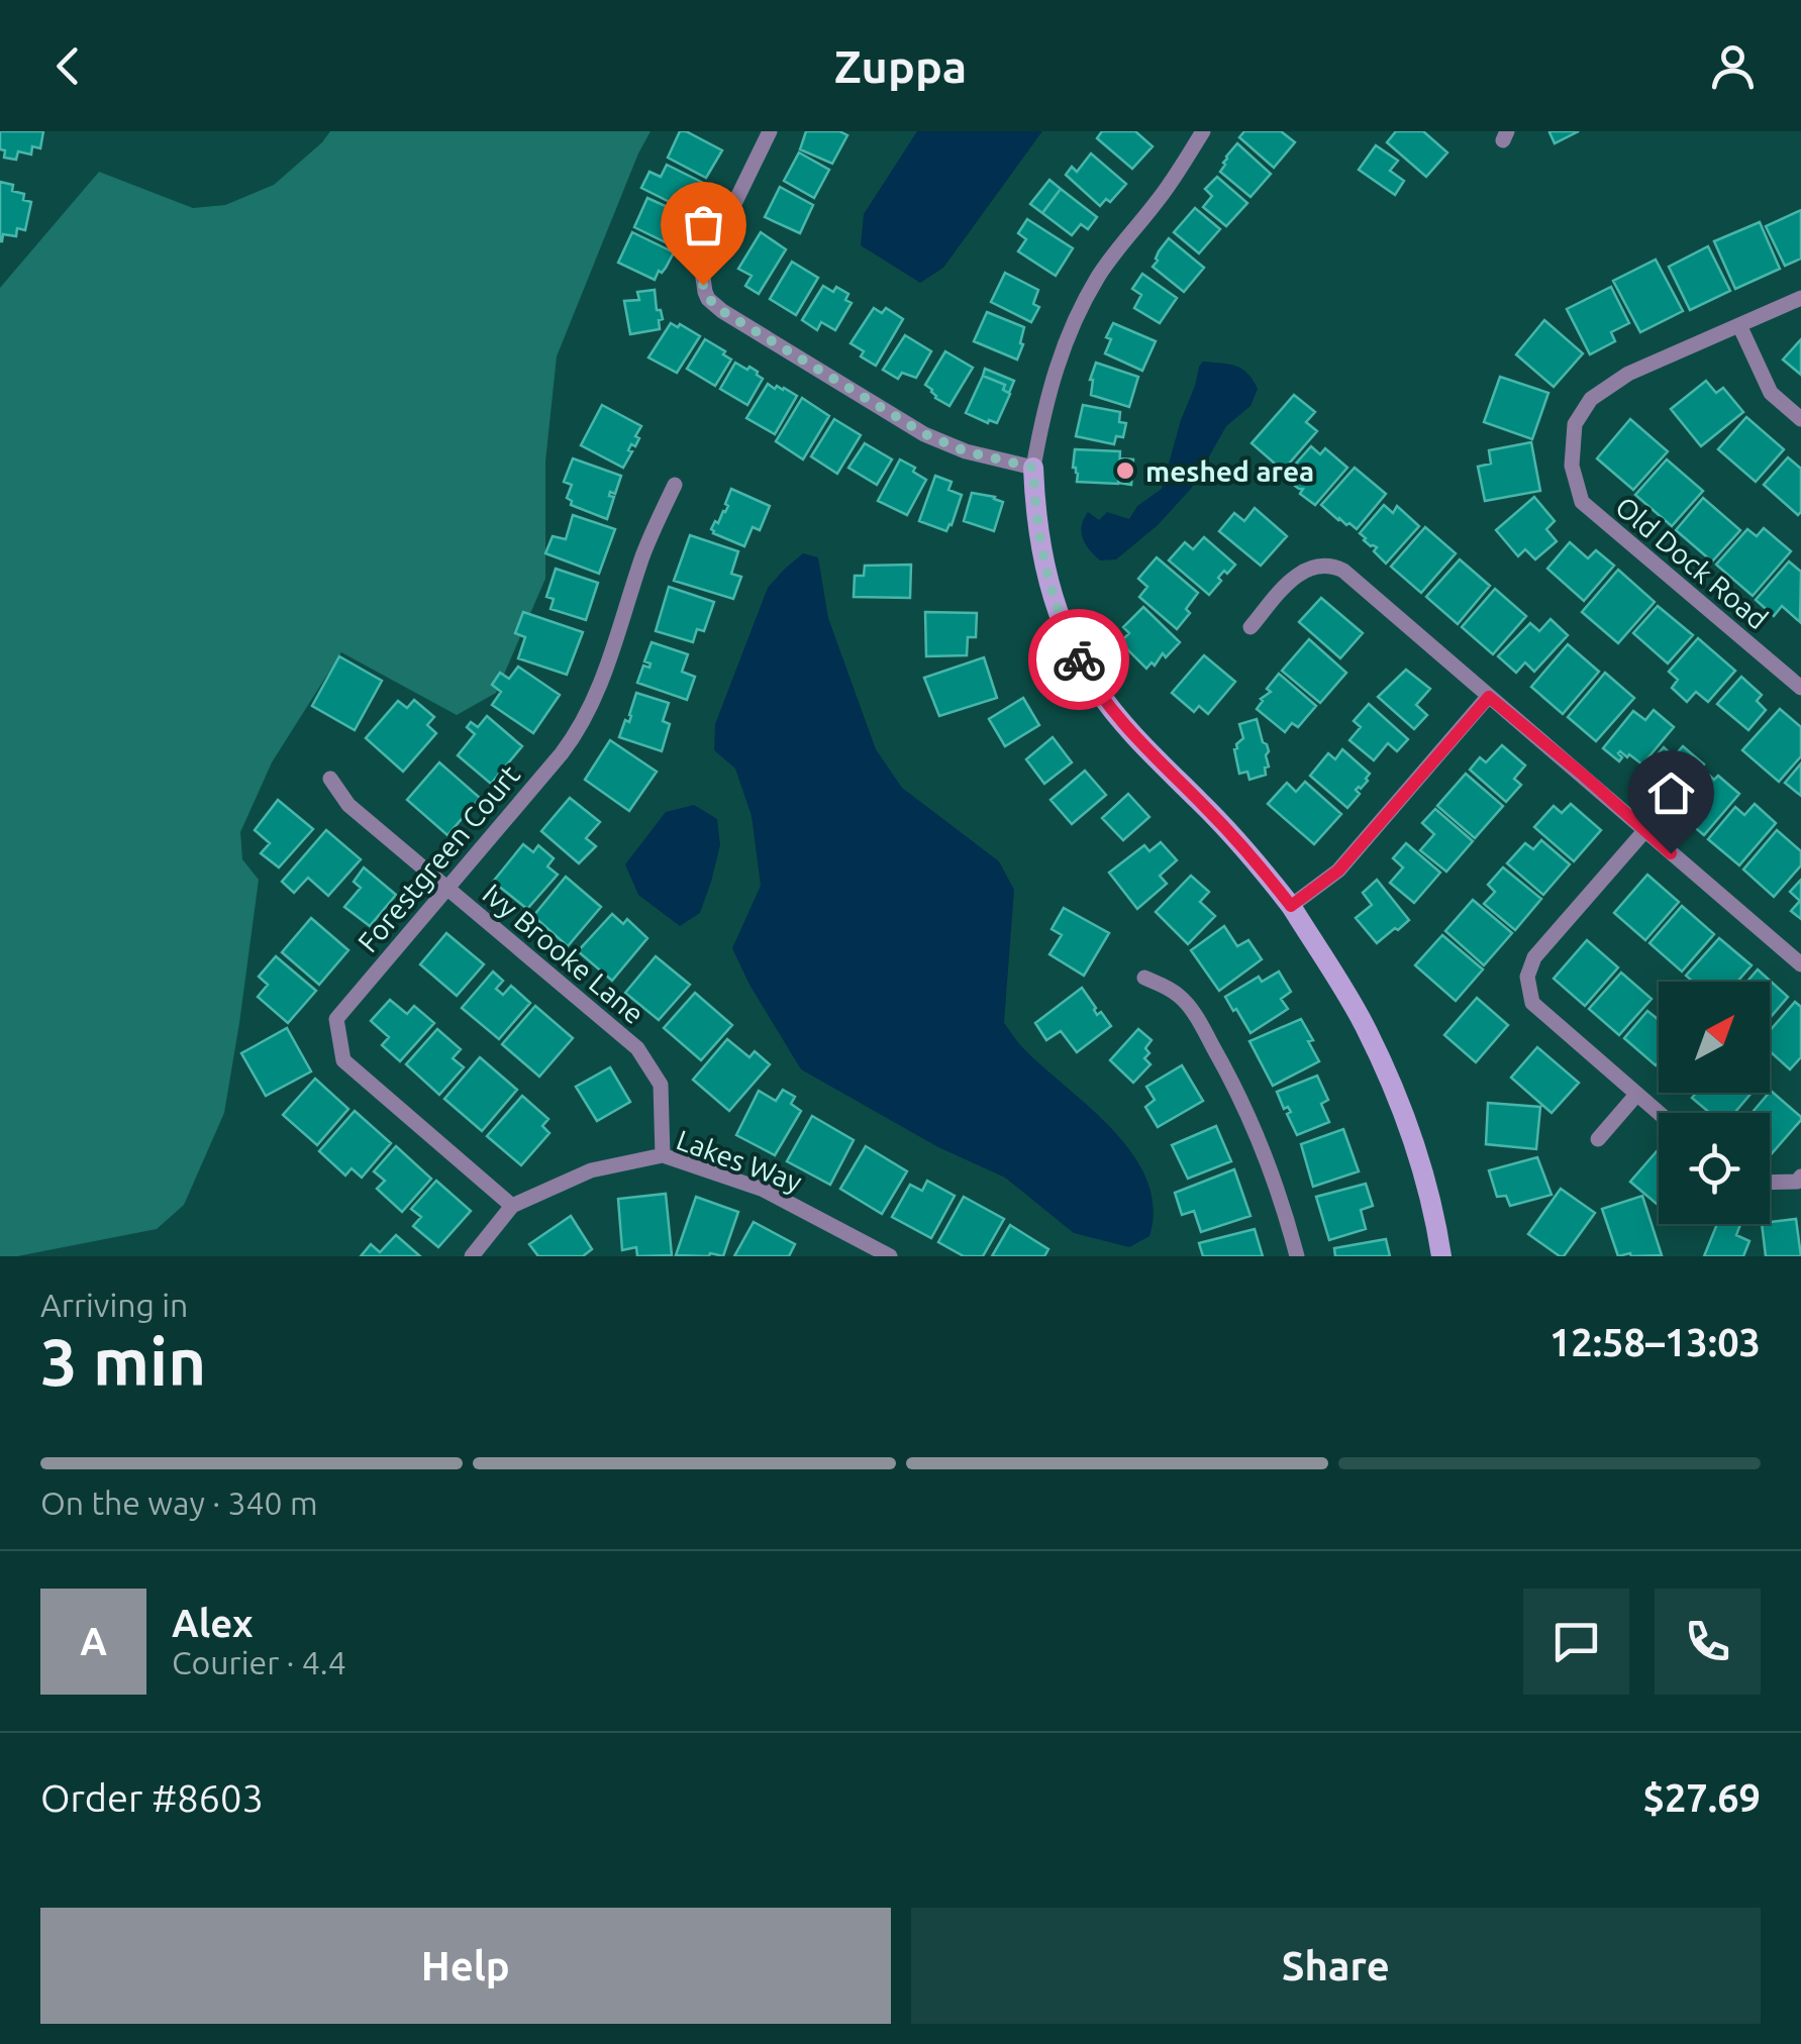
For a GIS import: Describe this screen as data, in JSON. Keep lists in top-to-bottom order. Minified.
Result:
{"streets":{"street":["Old Dock Road","Forestgreen Court","Ivy Brooke Lane","Lakes Way"]},"crossings":[["Forestgreen Court","Ivy Brooke Lane"],["Forestgreen Court","Lakes Way"],["Ivy Brooke Lane","Lakes Way"]],"places":["meshed area"],"north":"top right","page":{"header":"Zuppa","heading":["3 min","Arriving in","12:58–13:03"],"panel":["Alex","Courier · 4.4","Order #8603","$27.69"],"bar":"On the way · 340 m","round":"A","buttons":["Help","Share"]}}
